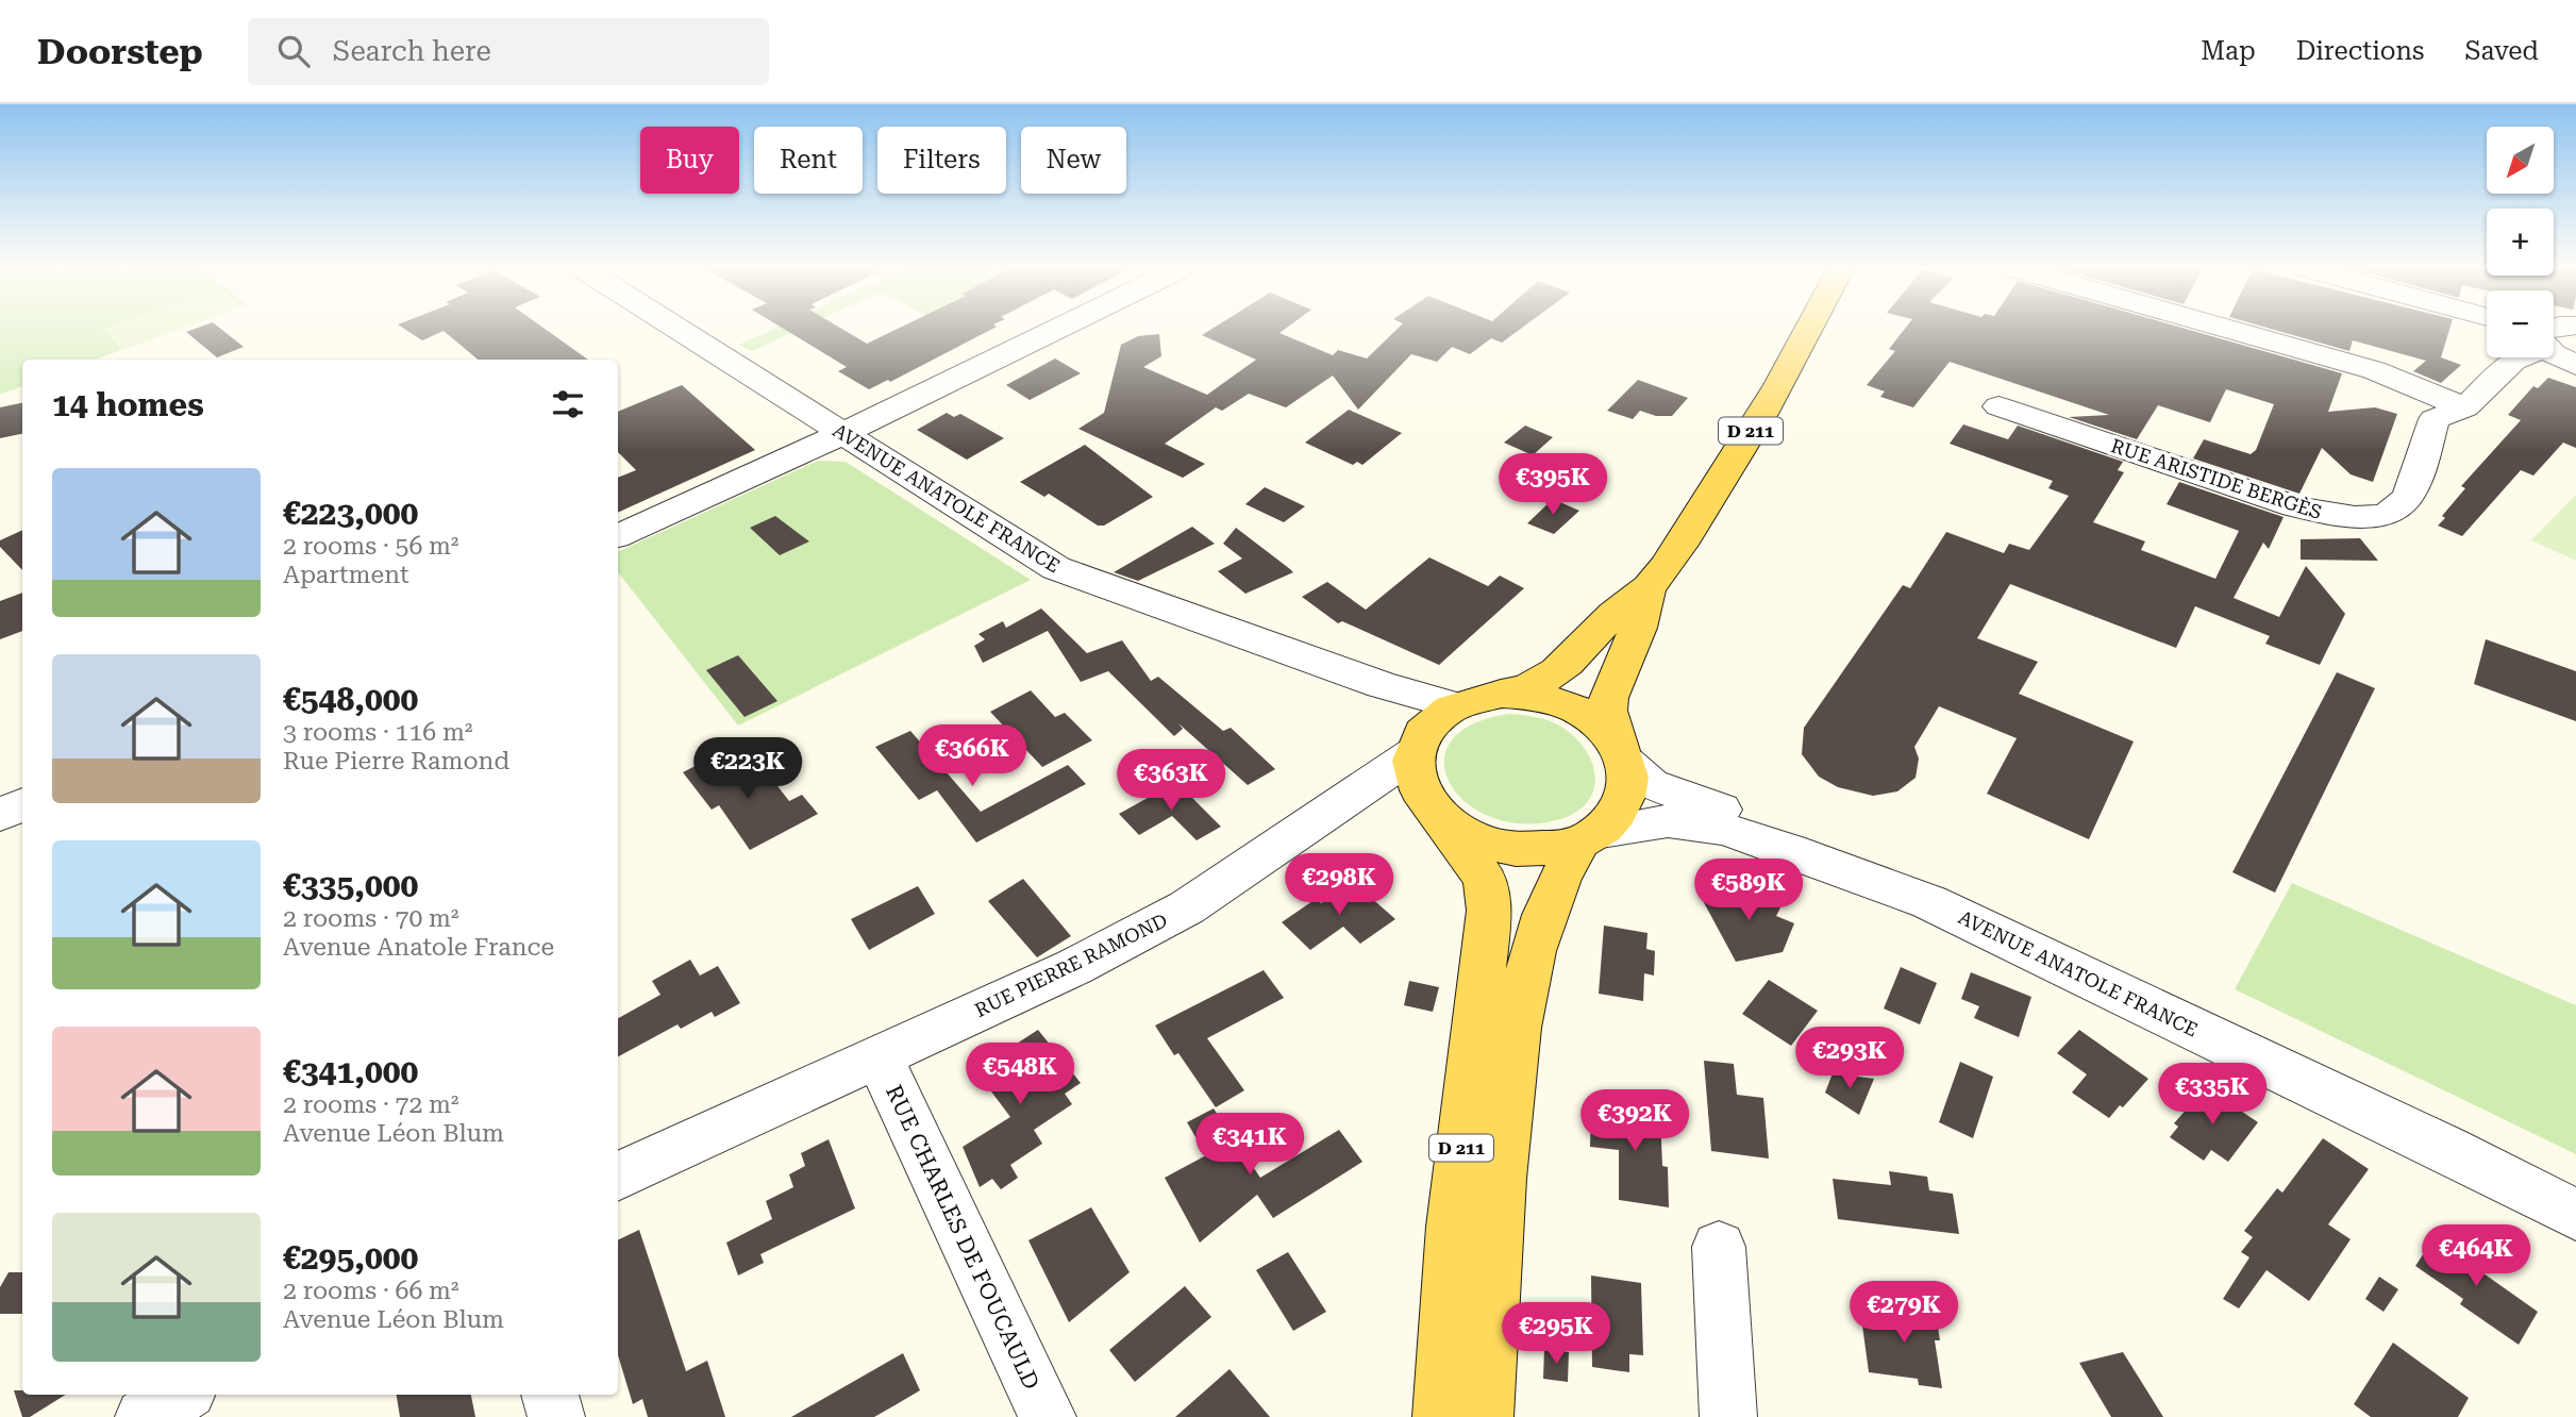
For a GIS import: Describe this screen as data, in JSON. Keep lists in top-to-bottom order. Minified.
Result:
{"streets":{"main road":["D 211"],"street":["RUE ARISTIDE BERGÈS","AVENUE ANATOLE FRANCE","RUE PIERRE RAMOND","RUE CHARLES DE FOUCAULD"]},"crossings":[["D 211","AVENUE ANATOLE FRANCE"],["D 211","RUE PIERRE RAMOND"],["AVENUE ANATOLE FRANCE","RUE PIERRE RAMOND"],["RUE PIERRE RAMOND","RUE CHARLES DE FOUCAULD"]],"north":"bottom left","page":{"header":"Doorstep","search":"Search here","nav":["Map","Directions","Saved"],"map_buttons":["+","−"],"chip":["Buy","Rent","Filters","New"],"heading":"14 homes","list":[{"name":"€223,000","note":"2 rooms · 56 m² · Apartment"},{"name":"€548,000","note":"3 rooms · 116 m² · Rue Pierre Ramond"},{"name":"€335,000","note":"2 rooms · 70 m² · Avenue Anatole France"},{"name":"€341,000","note":"2 rooms · 72 m² · Avenue Léon Blum"},{"name":"€295,000","note":"2 rooms · 66 m² · Avenue Léon Blum"}],"price":["€395K","€366K","€223K","€363K","€298K","€589K","€293K","€548K","€335K","€392K","€341K","€464K","€279K","€295K"]}}
